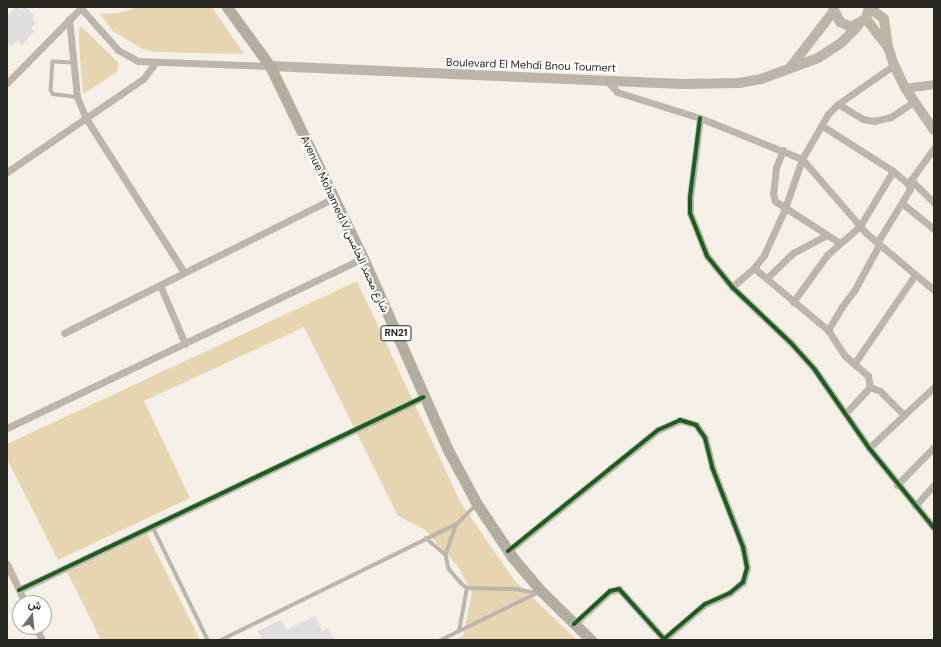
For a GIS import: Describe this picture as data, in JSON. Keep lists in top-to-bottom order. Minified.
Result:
{"streets":{"main road":["Boulevard El Mehdi Bnou Toumert","Avenue Mohamed V شارع محمد الخامس","RN21"]},"crossings":[["Boulevard El Mehdi Bnou Toumert","Avenue Mohamed V شارع محمد الخامس"]],"north":"top"}
